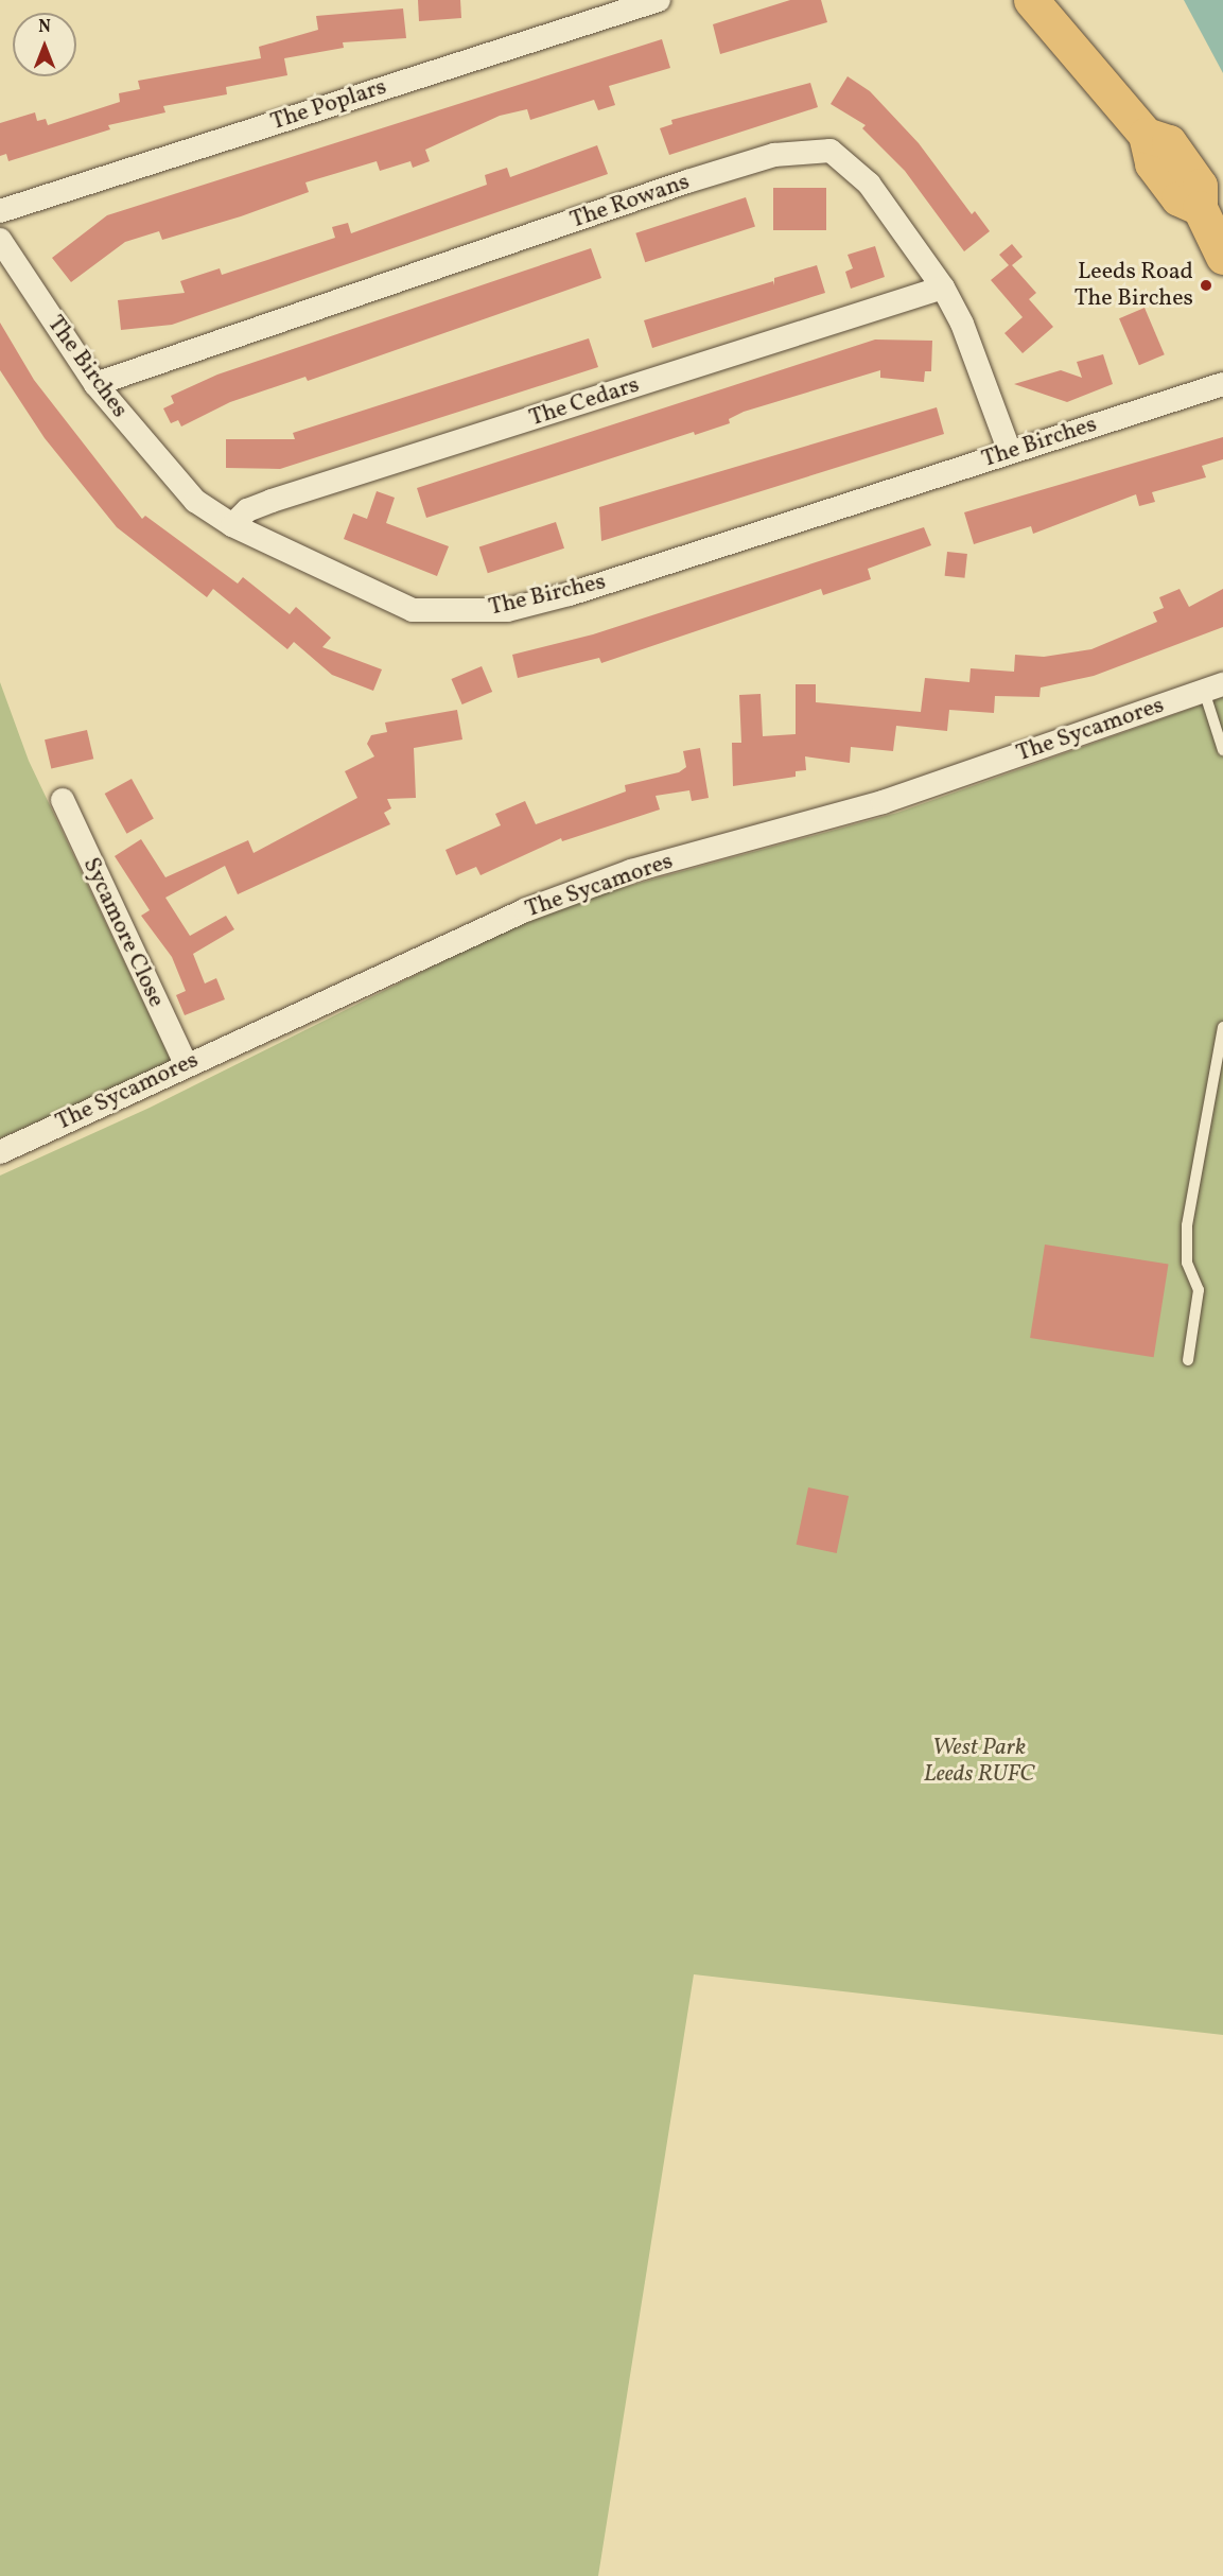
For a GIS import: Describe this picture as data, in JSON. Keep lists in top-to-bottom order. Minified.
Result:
{"streets":{"street":["The Poplars","The Rowans","The Birches","The Cedars","The Sycamores","Sycamore Close"]},"crossings":[["The Rowans","The Birches"],["The Rowans","The Cedars"],["The Birches","The Cedars"],["The Sycamores","Sycamore Close"]],"parks":["West Park Leeds RUFC"],"places":["Leeds Road The Birches"],"north":"top"}
